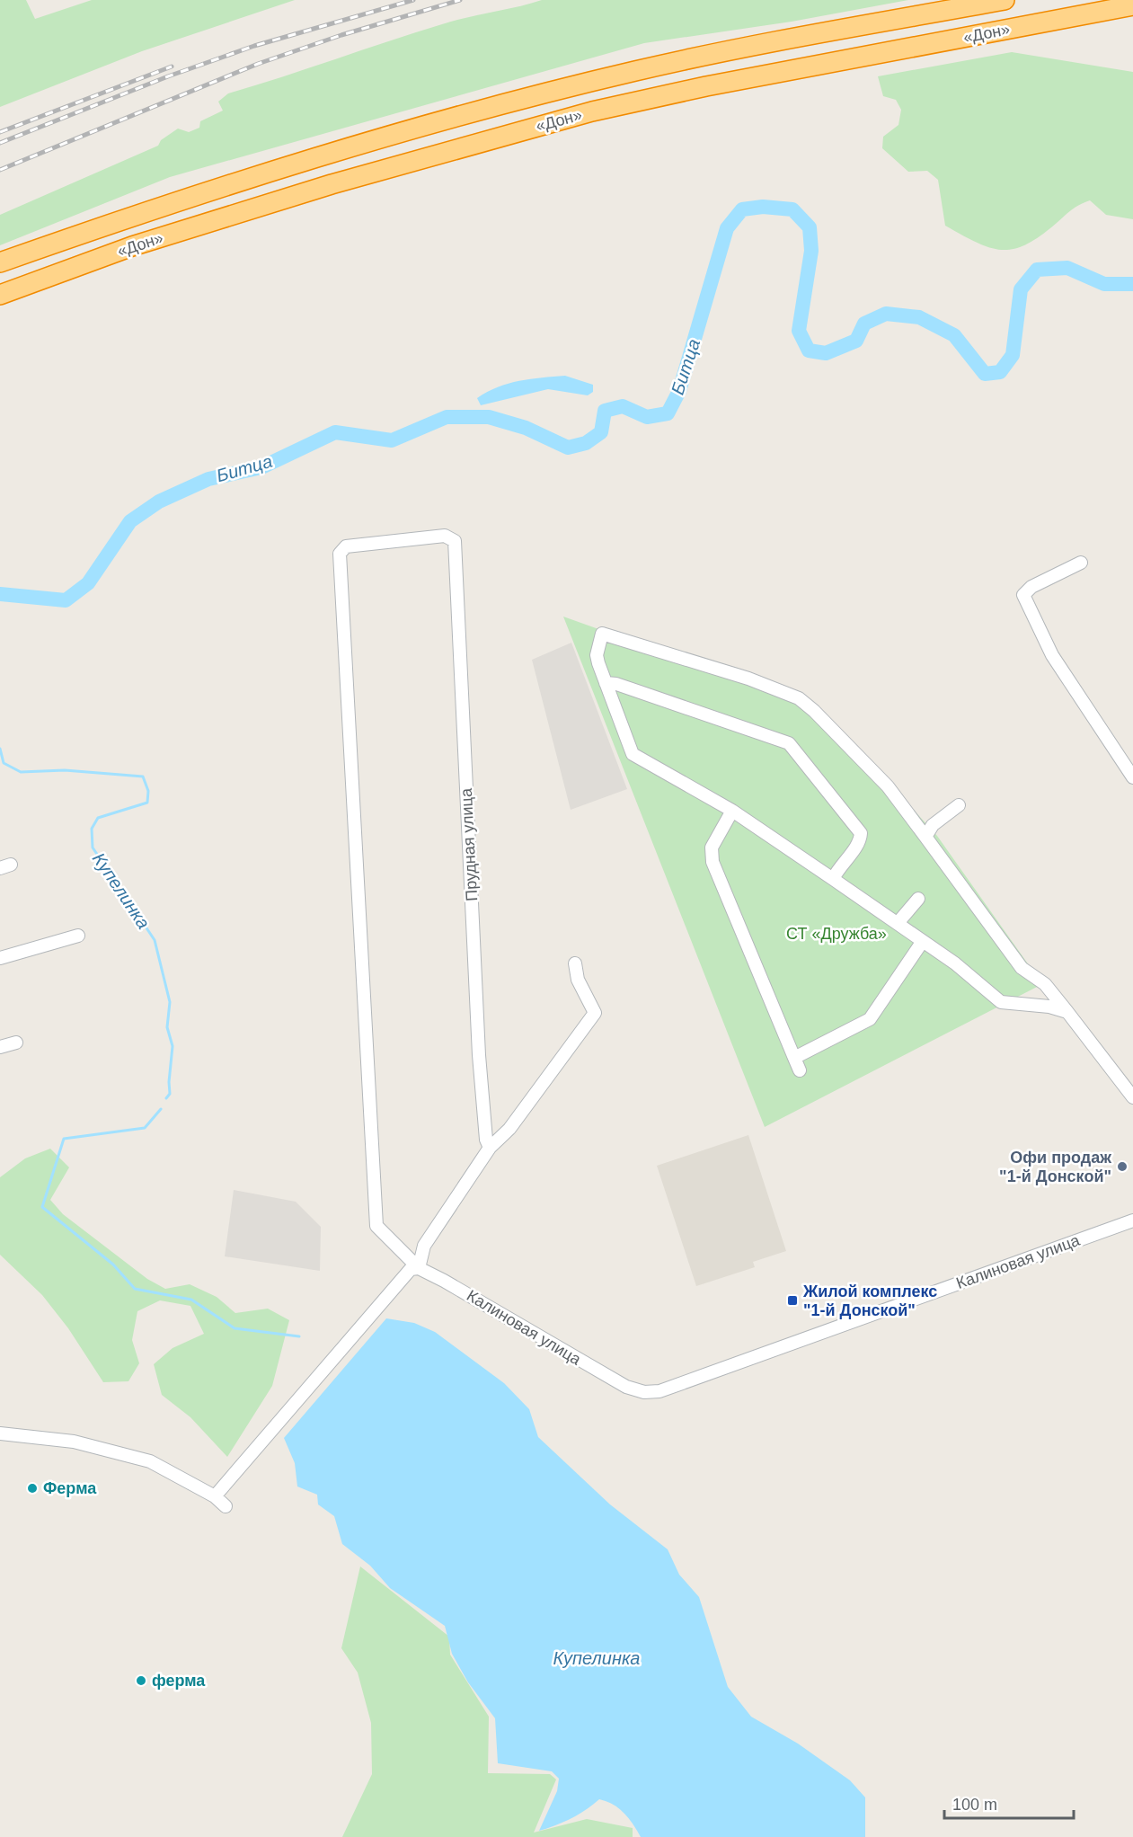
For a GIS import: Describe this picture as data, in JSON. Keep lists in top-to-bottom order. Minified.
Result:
{"streets":{"highway":["«Дон»"],"street":["Прудная улица","Калиновая улица"]},"crossings":[["Прудная улица","Калиновая улица"]],"water":["Битца","Купелинка"],"parks":["СТ «Дружба»"],"places":{"other":["Офи продаж \"1-й Донской\"","Ферма","ферма"],"transit":["Жилой комплекс \"1-й Донской\""]},"scale_bar":"100 m"}
